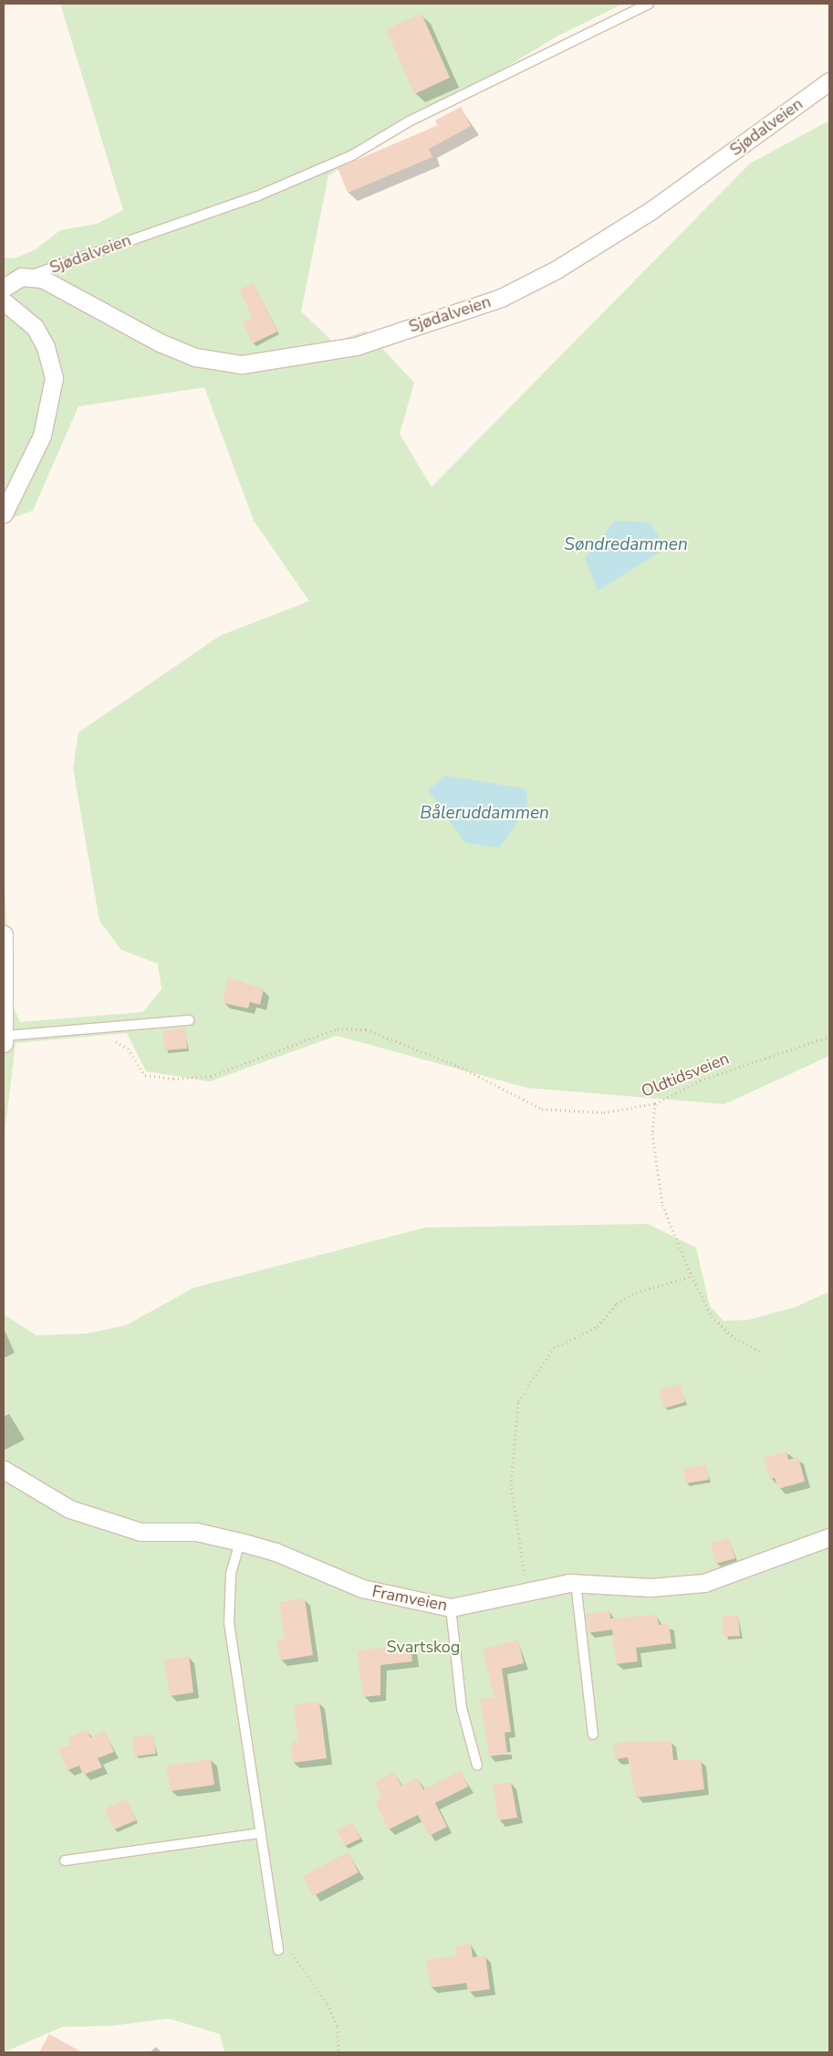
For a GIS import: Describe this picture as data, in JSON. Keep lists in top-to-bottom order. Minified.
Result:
{"streets":{"street":["Sjødalveien","Framveien"],"path":["Oldtidsveien"]},"water":["Søndredammen","Båleruddammen"],"parks":["Svartskog"]}
